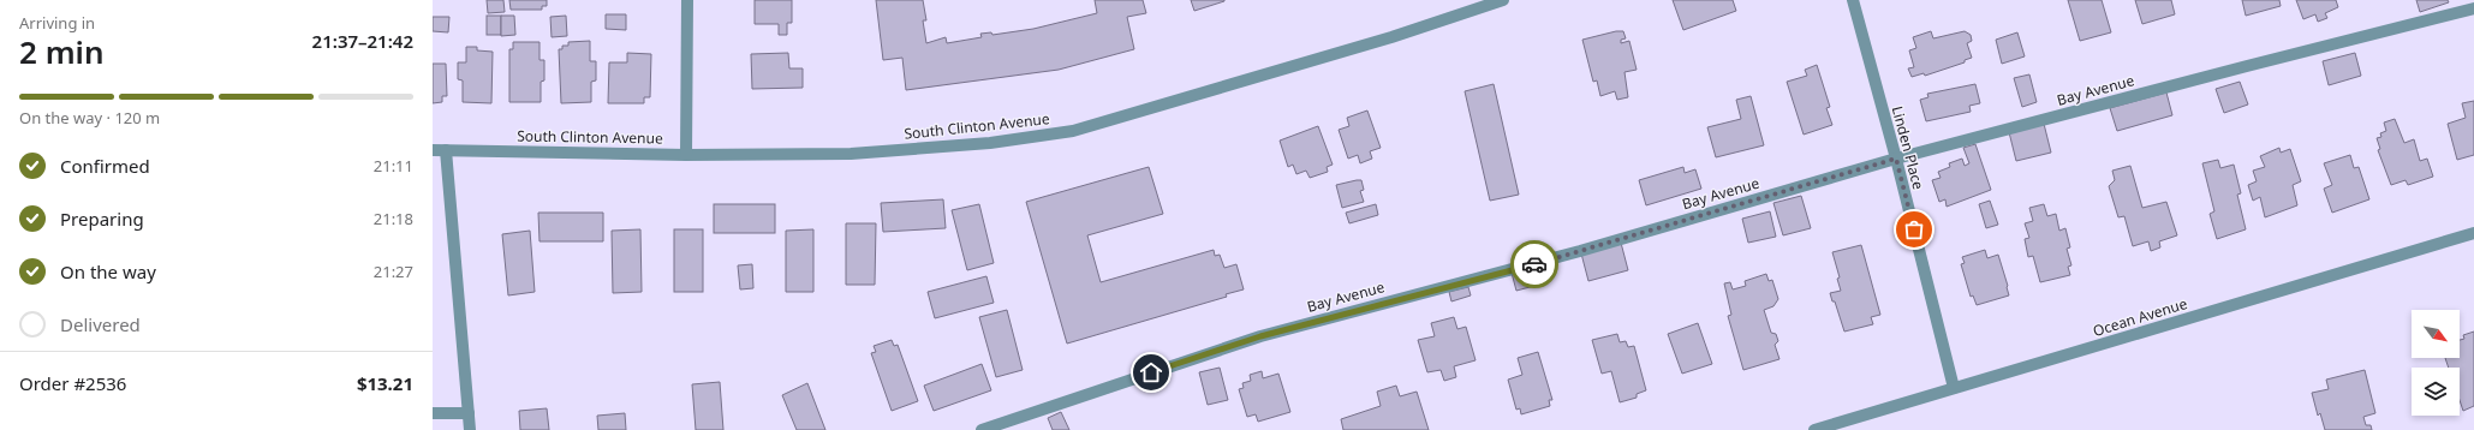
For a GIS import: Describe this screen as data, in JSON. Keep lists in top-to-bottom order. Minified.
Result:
{"streets":{"street":["Bay Avenue","South Clinton Avenue","Linden Place","Ocean Avenue"]},"crossings":[["Bay Avenue","Linden Place"],["Linden Place","Ocean Avenue"]],"north":"bottom right","page":{"heading":["2 min","Arriving in","21:37–21:42"],"panel":["Order #2536","$13.21"],"bar":"On the way · 120 m","list":[["Confirmed","21:11"],["Preparing","21:18"],["On the way","21:27"],"Delivered"]}}
